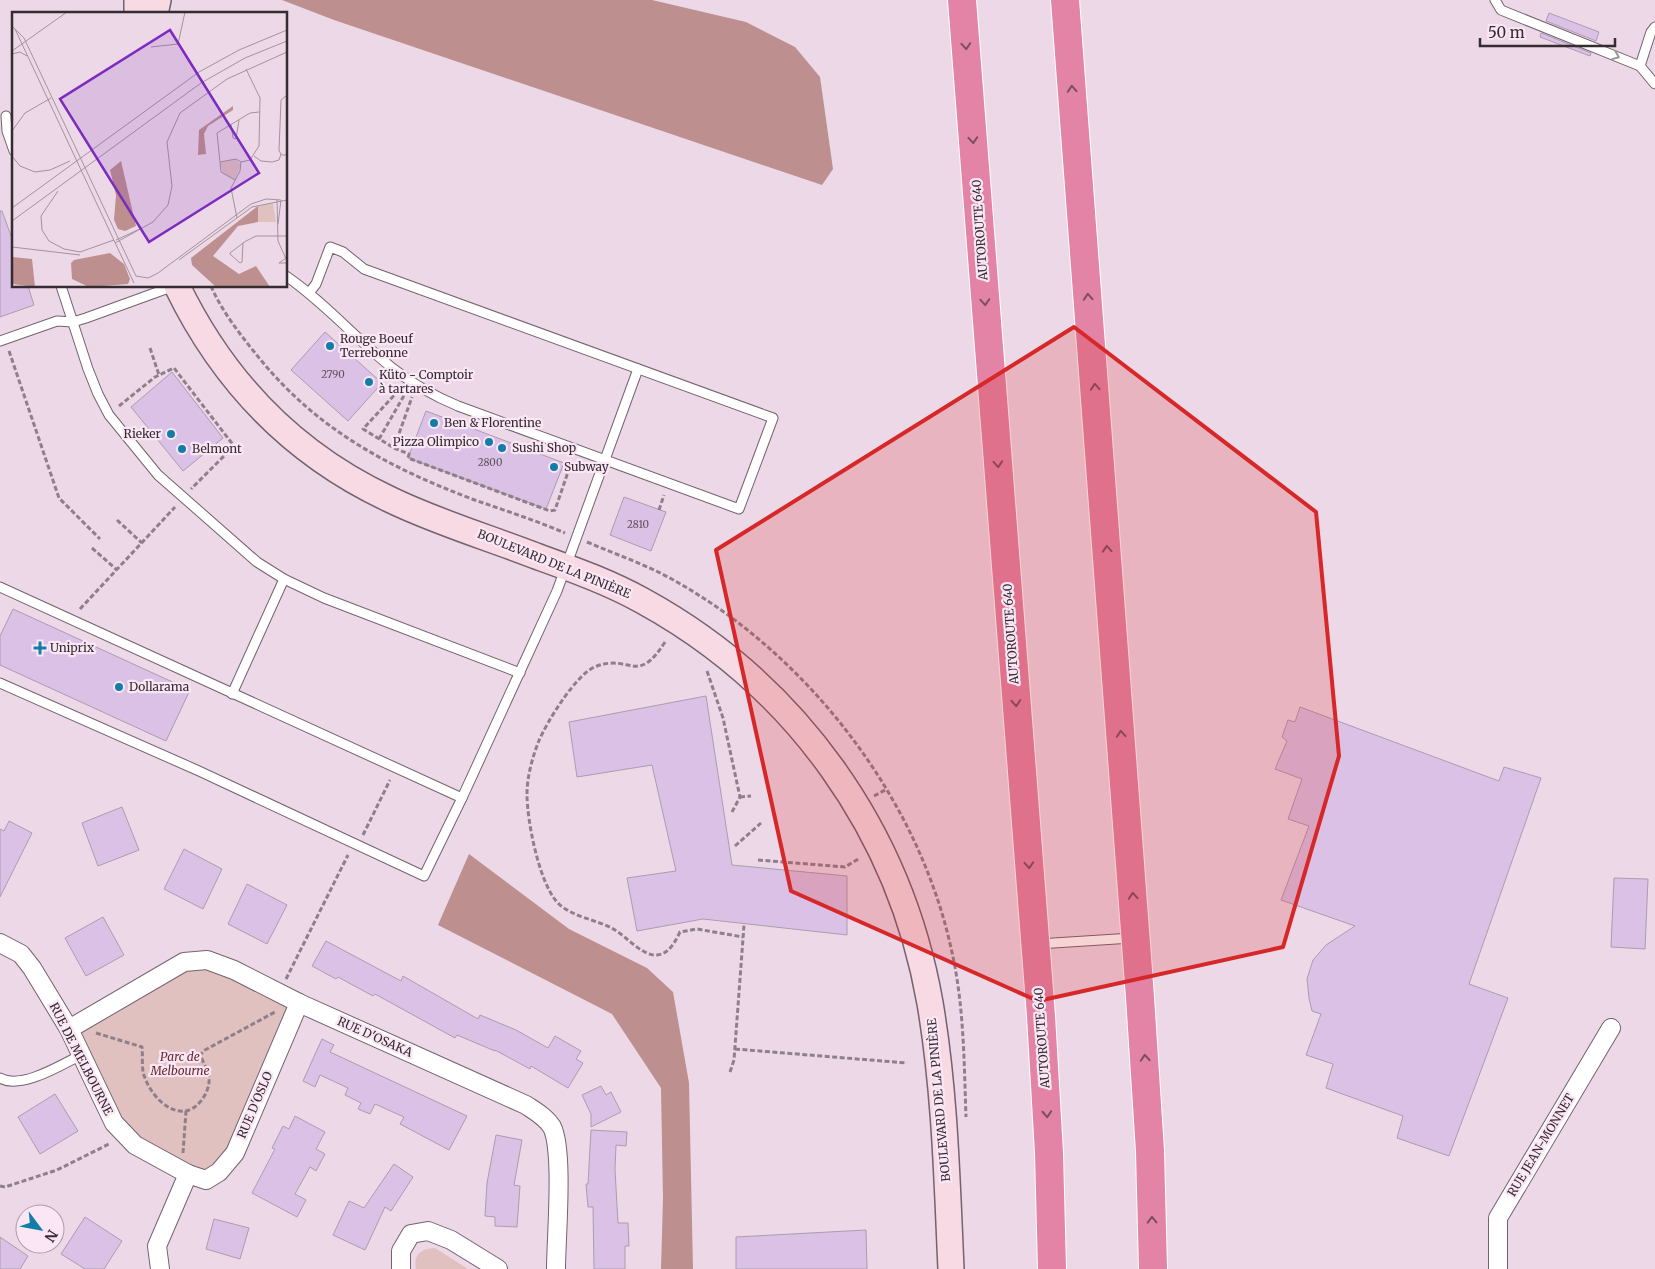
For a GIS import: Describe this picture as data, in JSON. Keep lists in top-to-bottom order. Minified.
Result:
{"streets":{"highway":["AUTOROUTE 640"],"street":["BOULEVARD DE LA PINIÈRE","RUE D'OSAKA","RUE DE MELBOURNE","RUE D'OSLO","RUE JEAN-MONNET"]},"crossings":[["RUE D'OSAKA","RUE DE MELBOURNE"],["RUE D'OSAKA","RUE D'OSLO"],["RUE DE MELBOURNE","RUE D'OSLO"]],"parks":["Parc de Melbourne"],"places":{"other":["Rouge Boeuf Terrebonne","Küto - Comptoir à tartares","Ben & Florentine","Rieker","Pizza Olimpico","Sushi Shop","Belmont","Subway","Dollarama"],"health":["Uniprix"]},"house_numbers":["2790","2800","2810"],"scale_bar":"50 m","north":"bottom right"}
